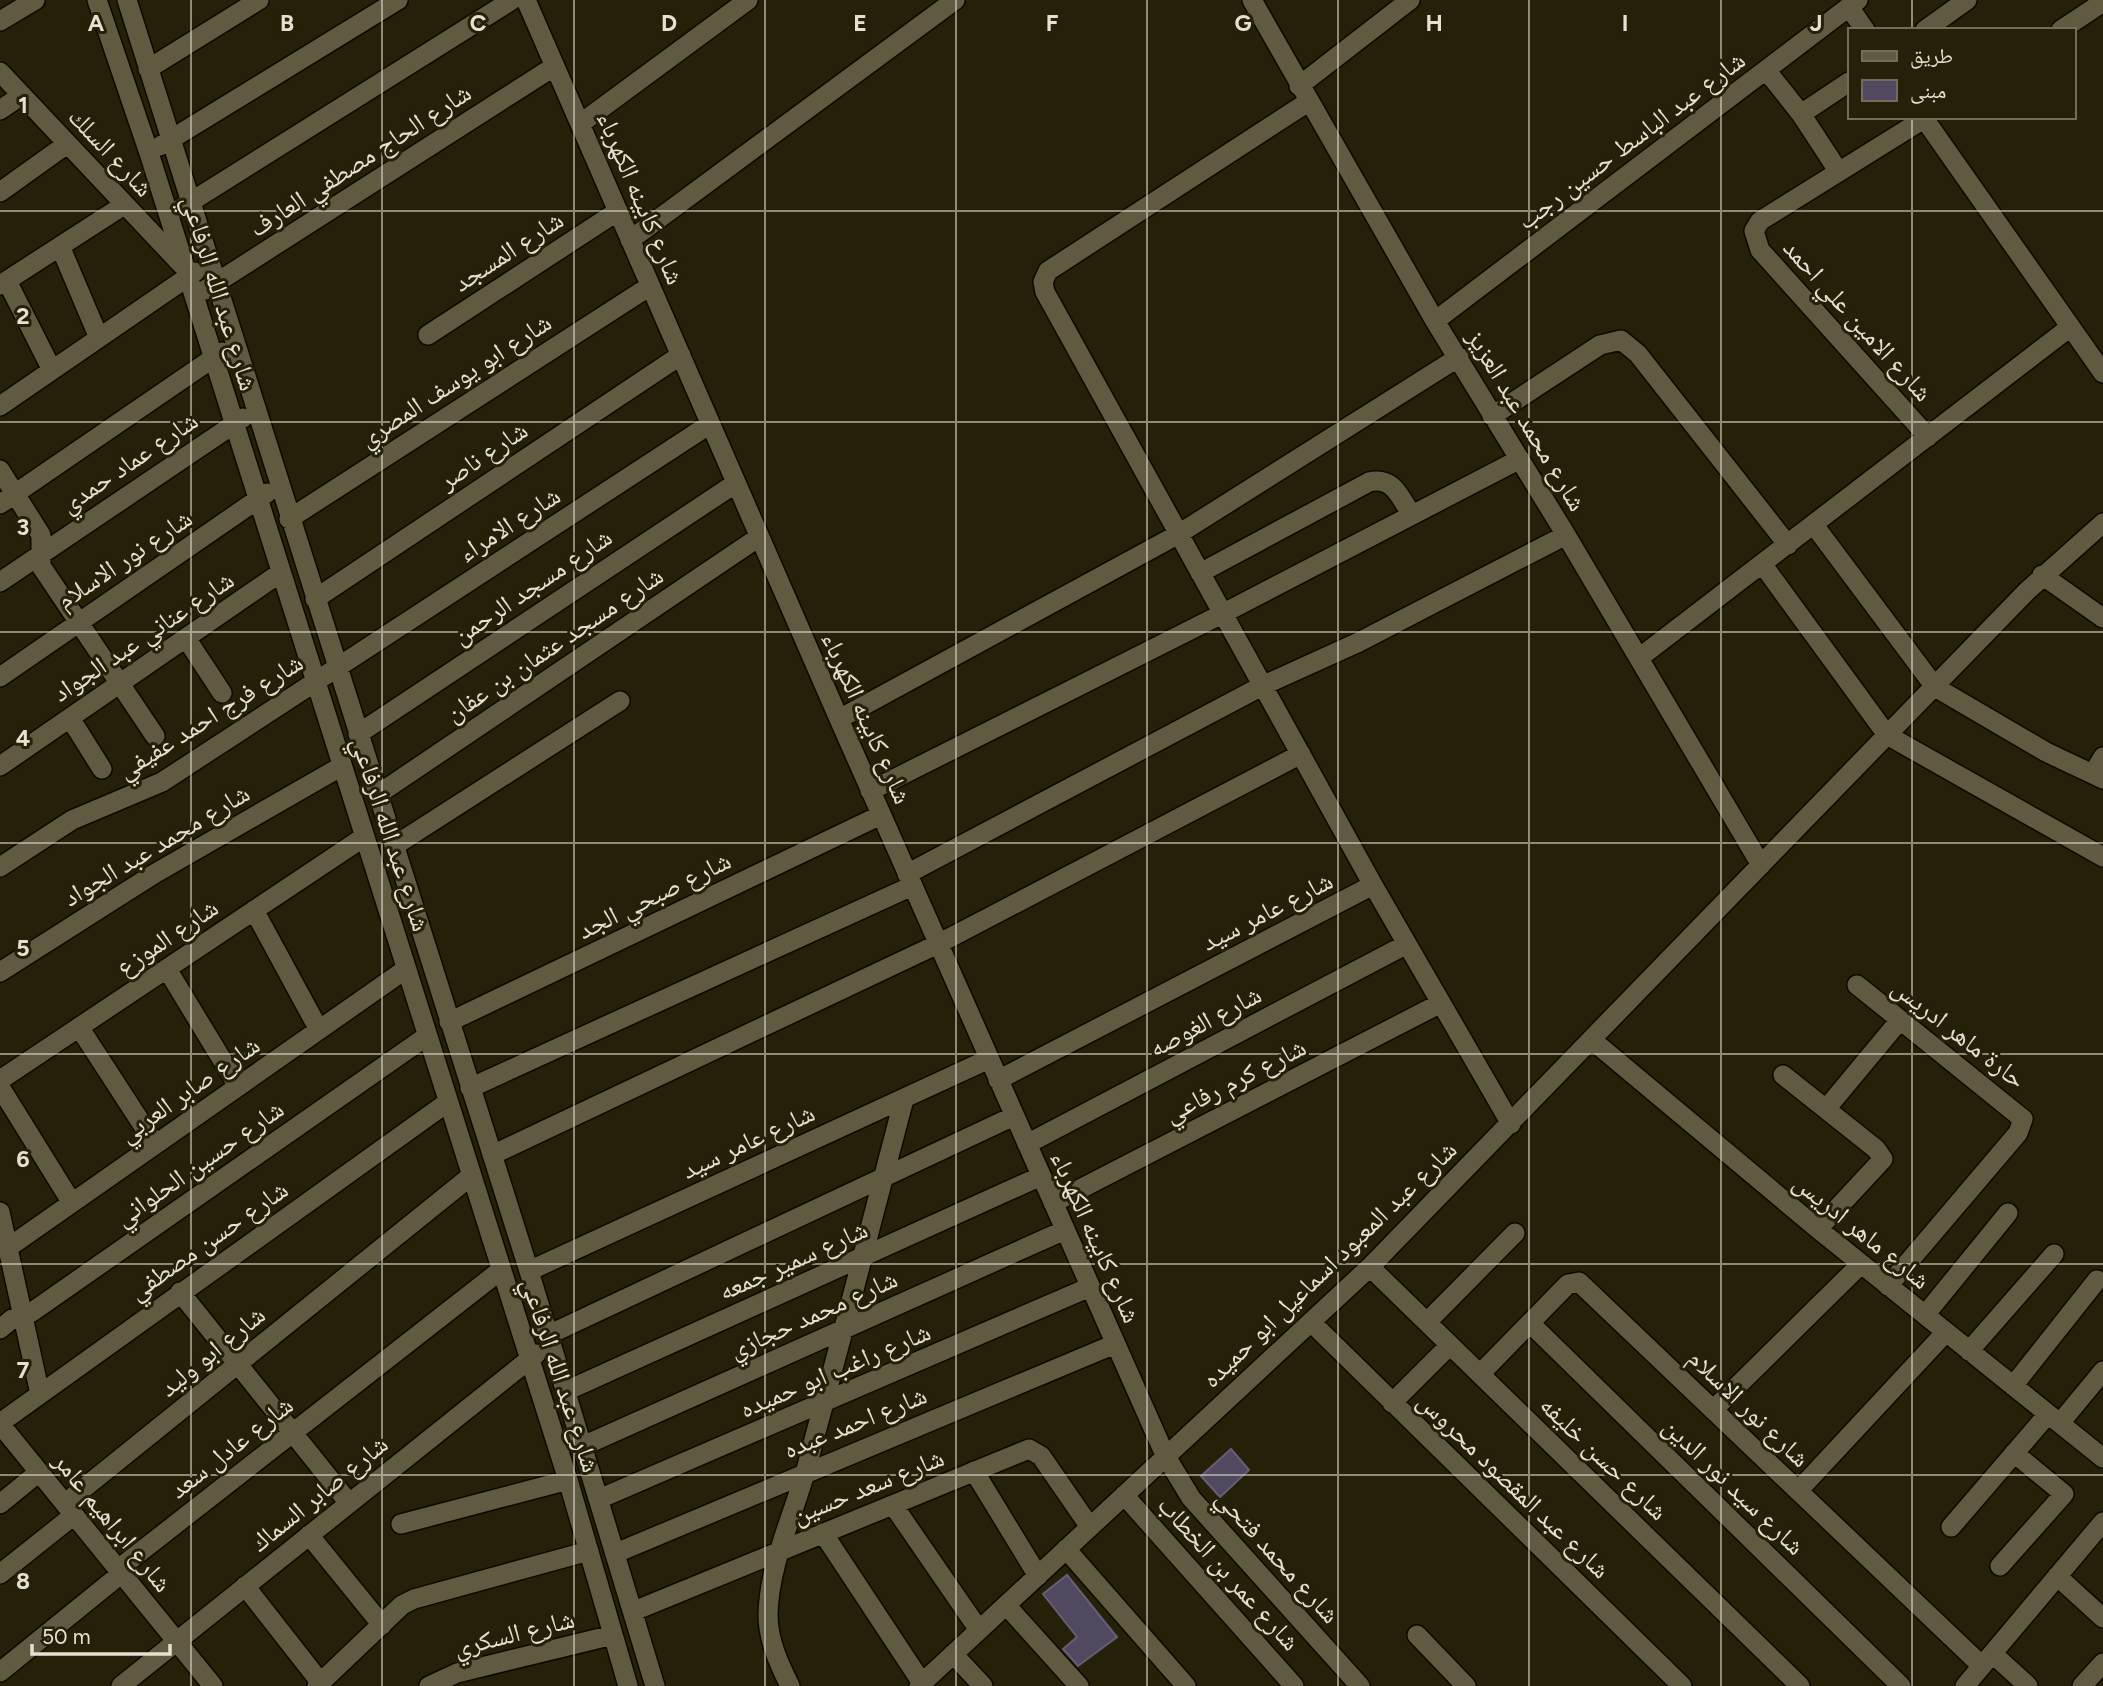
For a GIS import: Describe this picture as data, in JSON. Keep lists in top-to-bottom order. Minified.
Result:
{"streets":{"street":["شارع عبد الباسط حسين رجب","شارع السلك","شارع الحاج مصطفي العارف","شارع كابينه الكهرباء","شارع المسجد","شارع عبد الله الرفاعي","شارع الامين علي احمد","شارع ابو يوسف المصري","شارع محمد عبد العزيز","شارع ناصر","شارع عماد حمدي","شارع الامراء","شارع نور الاسلام","شارع مسجد الرحمن","شارع عناني عبد الجواد","شارع مسجد عثمان بن عفان","شارع فرج احمد عفيفي","شارع محمد عبد الجواد","شارع صبحي الجد","شارع عامر سيد","شارع الموزع","شارع الغوصه","حارة ماهر ادريس","شارع كرم رفاعي","شارع صابر العربي","شارع حسين الحلواني","شارع ماهر ادريس","شارع حسن مصطفي","شارع سمير جمعه","شارع عبد المعبود اسماعيل ابو حميده","شارع محمد حجازي","شارع ابو وليد","شارع راغب ابو حميده","شارع احمد عبده","شارع عادل سعد","شارع حسن خليفه","شارع عبد المقصود محروس","شارع سعد حسين","شارع سيد نور الدين","شارع صابر السماك","شارع ابراهيم عامر","شارع محمد فتحي","شارع عمر بن الخطاب","شارع السكري"]},"crossings":[["شارع عبد الباسط حسين رجب","شارع محمد عبد العزيز"],["شارع السلك","شارع عبد الله الرفاعي"],["شارع الحاج مصطفي العارف","شارع كابينه الكهرباء"],["شارع الحاج مصطفي العارف","شارع عبد الله الرفاعي"],["شارع كابينه الكهرباء","شارع المسجد"],["شارع كابينه الكهرباء","شارع ابو يوسف المصري"],["شارع كابينه الكهرباء","شارع ناصر"],["شارع كابينه الكهرباء","شارع الامراء"],["شارع كابينه الكهرباء","شارع مسجد الرحمن"],["شارع كابينه الكهرباء","شارع مسجد عثمان بن عفان"],["شارع كابينه الكهرباء","شارع صبحي الجد"],["شارع كابينه الكهرباء","شارع عامر سيد"],["شارع كابينه الكهرباء","شارع الغوصه"],["شارع كابينه الكهرباء","شارع كرم رفاعي"],["شارع كابينه الكهرباء","شارع سمير جمعه"],["شارع كابينه الكهرباء","شارع عبد المعبود اسماعيل ابو حميده"],["شارع كابينه الكهرباء","شارع محمد حجازي"],["شارع كابينه الكهرباء","شارع راغب ابو حميده"],["شارع كابينه الكهرباء","شارع احمد عبده"],["شارع كابينه الكهرباء","شارع صابر السماك"],["شارع كابينه الكهرباء","شارع محمد فتحي"],["شارع عبد الله الرفاعي","شارع ابو يوسف المصري"],["شارع عبد الله الرفاعي","شارع ناصر"],["شارع عبد الله الرفاعي","شارع عماد حمدي"],["شارع عبد الله الرفاعي","شارع الامراء"],["شارع عبد الله الرفاعي","شارع نور الاسلام"],["شارع عبد الله الرفاعي","شارع مسجد الرحمن"],["شارع عبد الله الرفاعي","شارع عناني عبد الجواد"],["شارع عبد الله الرفاعي","شارع مسجد عثمان بن عفان"],["شارع عبد الله الرفاعي","شارع فرج احمد عفيفي"],["شارع عبد الله الرفاعي","شارع محمد عبد الجواد"],["شارع عبد الله الرفاعي","شارع صبحي الجد"],["شارع عبد الله الرفاعي","شارع عامر سيد"],["شارع عبد الله الرفاعي","شارع الموزع"],["شارع عبد الله الرفاعي","شارع صابر العربي"],["شارع عبد الله الرفاعي","شارع حسين الحلواني"],["شارع عبد الله الرفاعي","شارع حسن مصطفي"],["شارع عبد الله الرفاعي","شارع سمير جمعه"],["شارع عبد الله الرفاعي","شارع محمد حجازي"],["شارع عبد الله الرفاعي","شارع ابو وليد"],["شارع عبد الله الرفاعي","شارع راغب ابو حميده"],["شارع عبد الله الرفاعي","شارع احمد عبده"],["شارع عبد الله الرفاعي","شارع عادل سعد"],["شارع عبد الله الرفاعي","شارع سعد حسين"],["شارع عبد الله الرفاعي","شارع صابر السماك"],["شارع عبد الله الرفاعي","شارع السكري"],["شارع محمد عبد العزيز","شارع عبد المعبود اسماعيل ابو حميده"],["شارع الامراء","شارع فرج احمد عفيفي"],["شارع نور الاسلام","شارع حسن خليفه"],["شارع نور الاسلام","شارع سيد نور الدين"],["حارة ماهر ادريس","شارع ماهر ادريس"],["شارع ماهر ادريس","شارع عبد المعبود اسماعيل ابو حميده"],["شارع حسن مصطفي","شارع ابراهيم عامر"],["شارع عبد المعبود اسماعيل ابو حميده","شارع حسن خليفه"],["شارع عبد المعبود اسماعيل ابو حميده","شارع عبد المقصود محروس"],["شارع عبد المعبود اسماعيل ابو حميده","شارع سعد حسين"],["شارع عبد المعبود اسماعيل ابو حميده","شارع محمد فتحي"],["شارع عبد المعبود اسماعيل ابو حميده","شارع عمر بن الخطاب"],["شارع ابو وليد","شارع ابراهيم عامر"],["شارع عادل سعد","شارع ابراهيم عامر"],["شارع صابر السماك","شارع ابراهيم عامر"]],"legend":["طريق","مبنى"],"scale_bar":"50 m","grid":{"columns":["A","B","C","D","E","F","G","H","I","J"],"rows":["1","2","3","4","5","6","7","8"]}}
